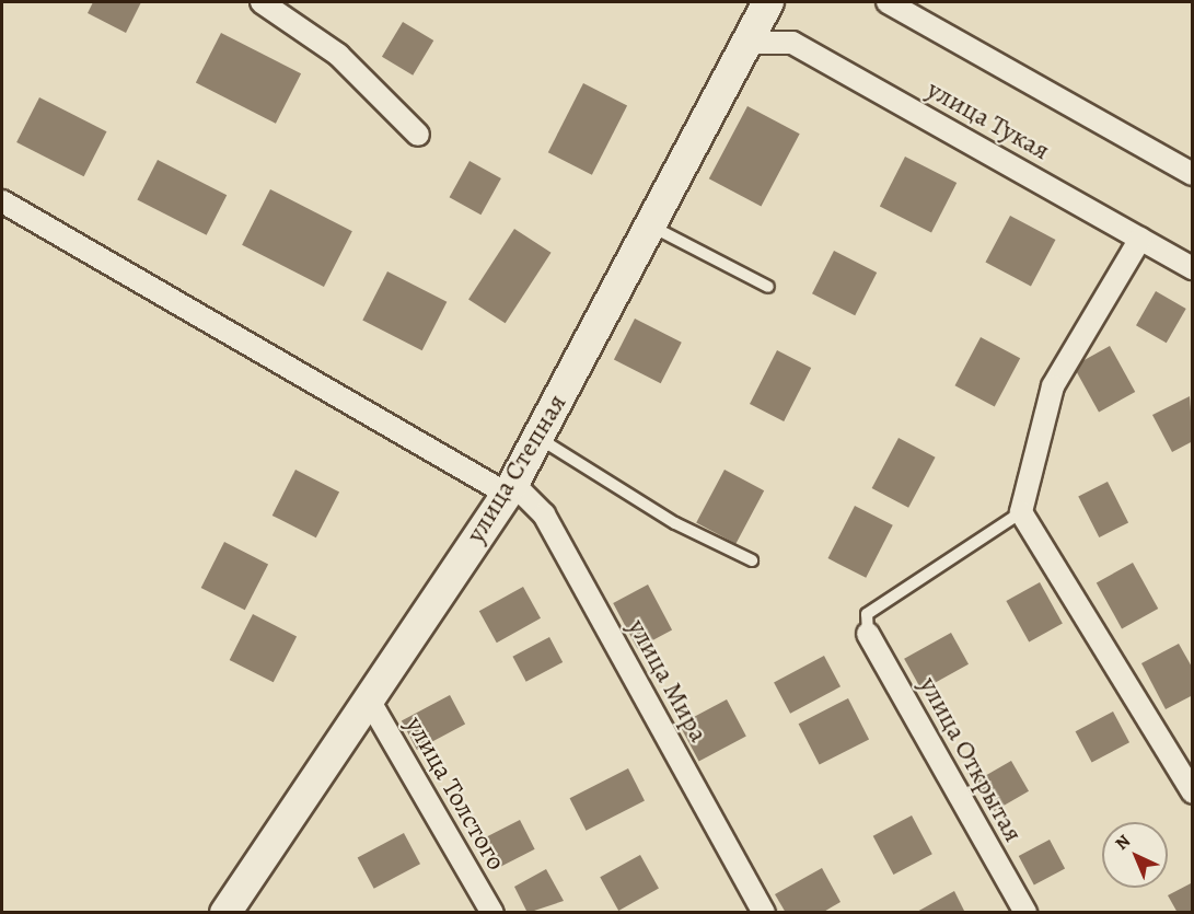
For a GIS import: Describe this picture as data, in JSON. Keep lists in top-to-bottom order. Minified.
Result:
{"streets":{"street":["улица Тукая","улица Степная","улица Мира","улица Открытая","улица Толстого"]},"crossings":[["улица Тукая","улица Степная"],["улица Степная","улица Мира"],["улица Степная","улица Толстого"]],"north":"top left"}
